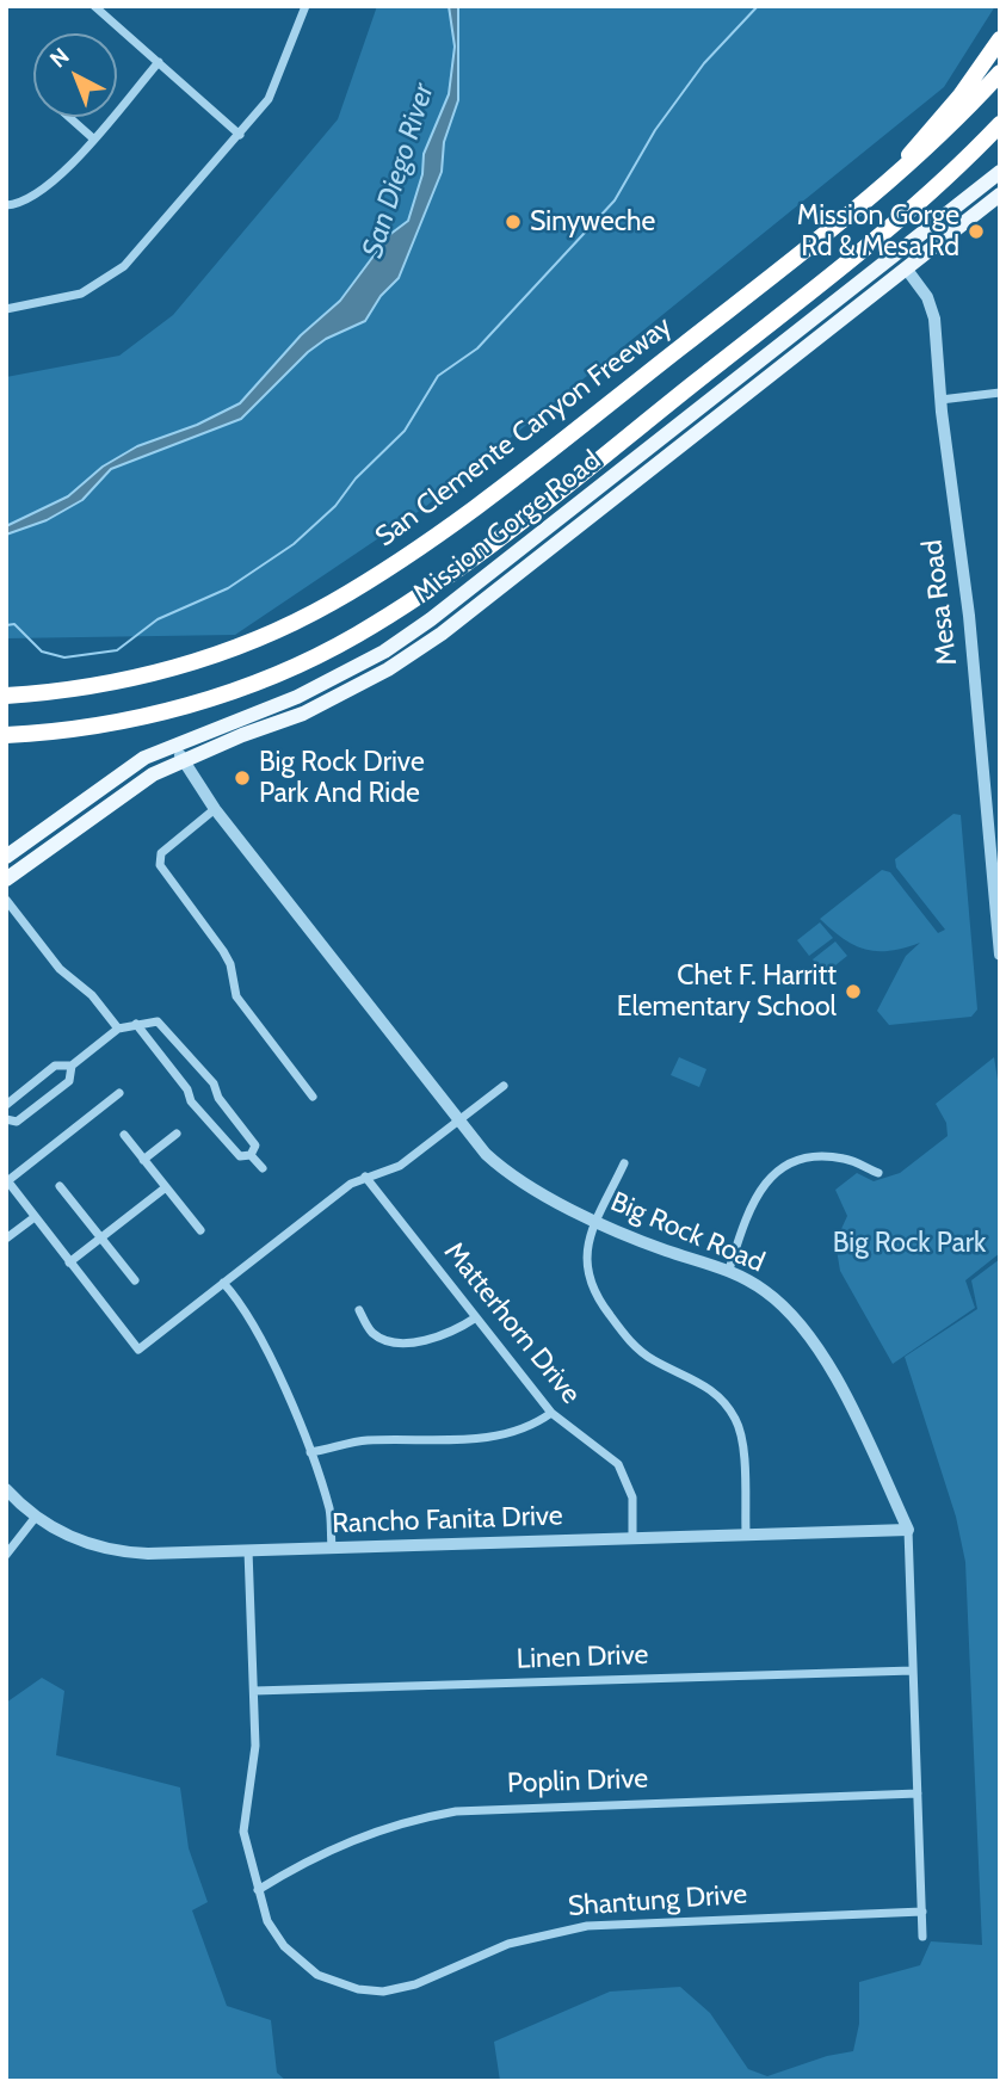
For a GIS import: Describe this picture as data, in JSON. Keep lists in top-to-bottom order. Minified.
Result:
{"streets":{"highway":["San Clemente Canyon Freeway"],"main road":["Mission Gorge Road","Mesa Road"],"street":["Big Rock Road","Matterhorn Drive","Rancho Fanita Drive","Linen Drive","Poplin Drive","Shantung Drive"]},"crossings":[["Mission Gorge Road","Mesa Road"],["Mission Gorge Road","Big Rock Road"],["Big Rock Road","Rancho Fanita Drive"],["Big Rock Road","Linen Drive"],["Big Rock Road","Poplin Drive"],["Big Rock Road","Shantung Drive"],["Matterhorn Drive","Rancho Fanita Drive"],["Rancho Fanita Drive","Shantung Drive"],["Linen Drive","Shantung Drive"],["Poplin Drive","Shantung Drive"]],"water":["San Diego River"],"parks":["Big Rock Park"],"places":["Sinyweche","Mission Gorge Rd & Mesa Rd","Big Rock Drive Park And Ride","Chet F. Harritt Elementary School"],"north":"top left"}
